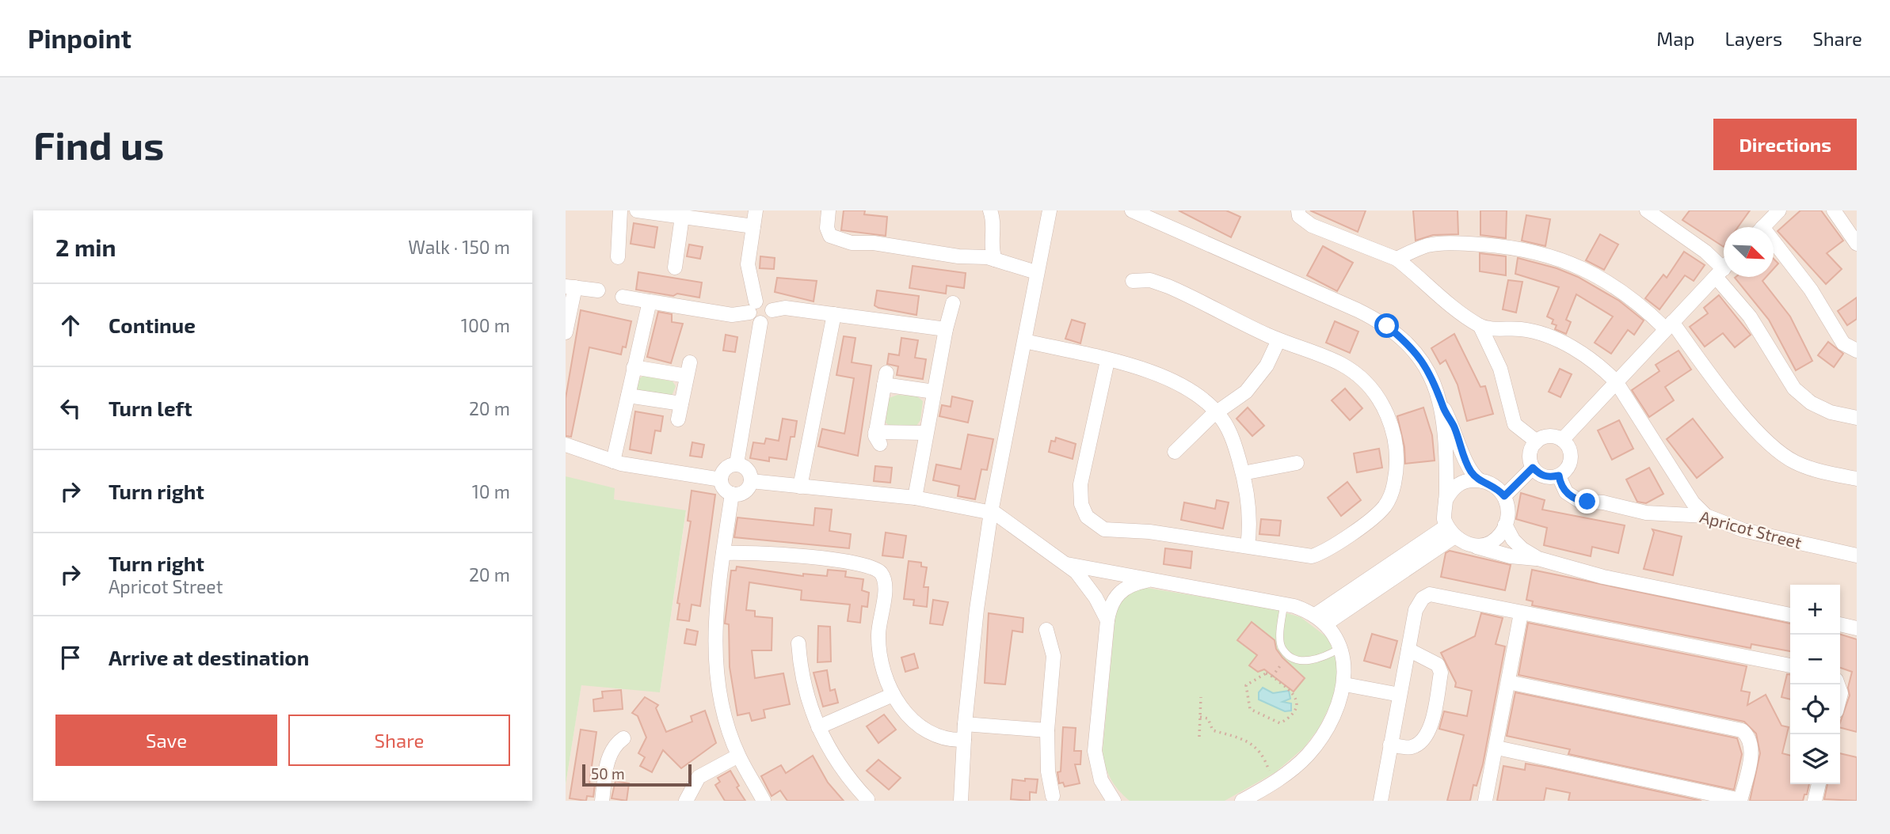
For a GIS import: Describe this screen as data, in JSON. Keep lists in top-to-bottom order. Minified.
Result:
{"streets":{"street":["Apricot Street"]},"scale_bar":"50 m","north":"bottom right","page":{"header":"Pinpoint","nav":["Map","Layers","Share"],"buttons":["Directions",["Save","Share"]],"title":"Find us","heading":["2 min","Walk · 150 m"],"list":[["Continue","100 m"],["Turn left","20 m"],["Turn right","10 m"],["Turn right","Apricot Street","20 m"],"Arrive at destination"],"map_buttons":["+","−"],"scale":"50 m"}}
